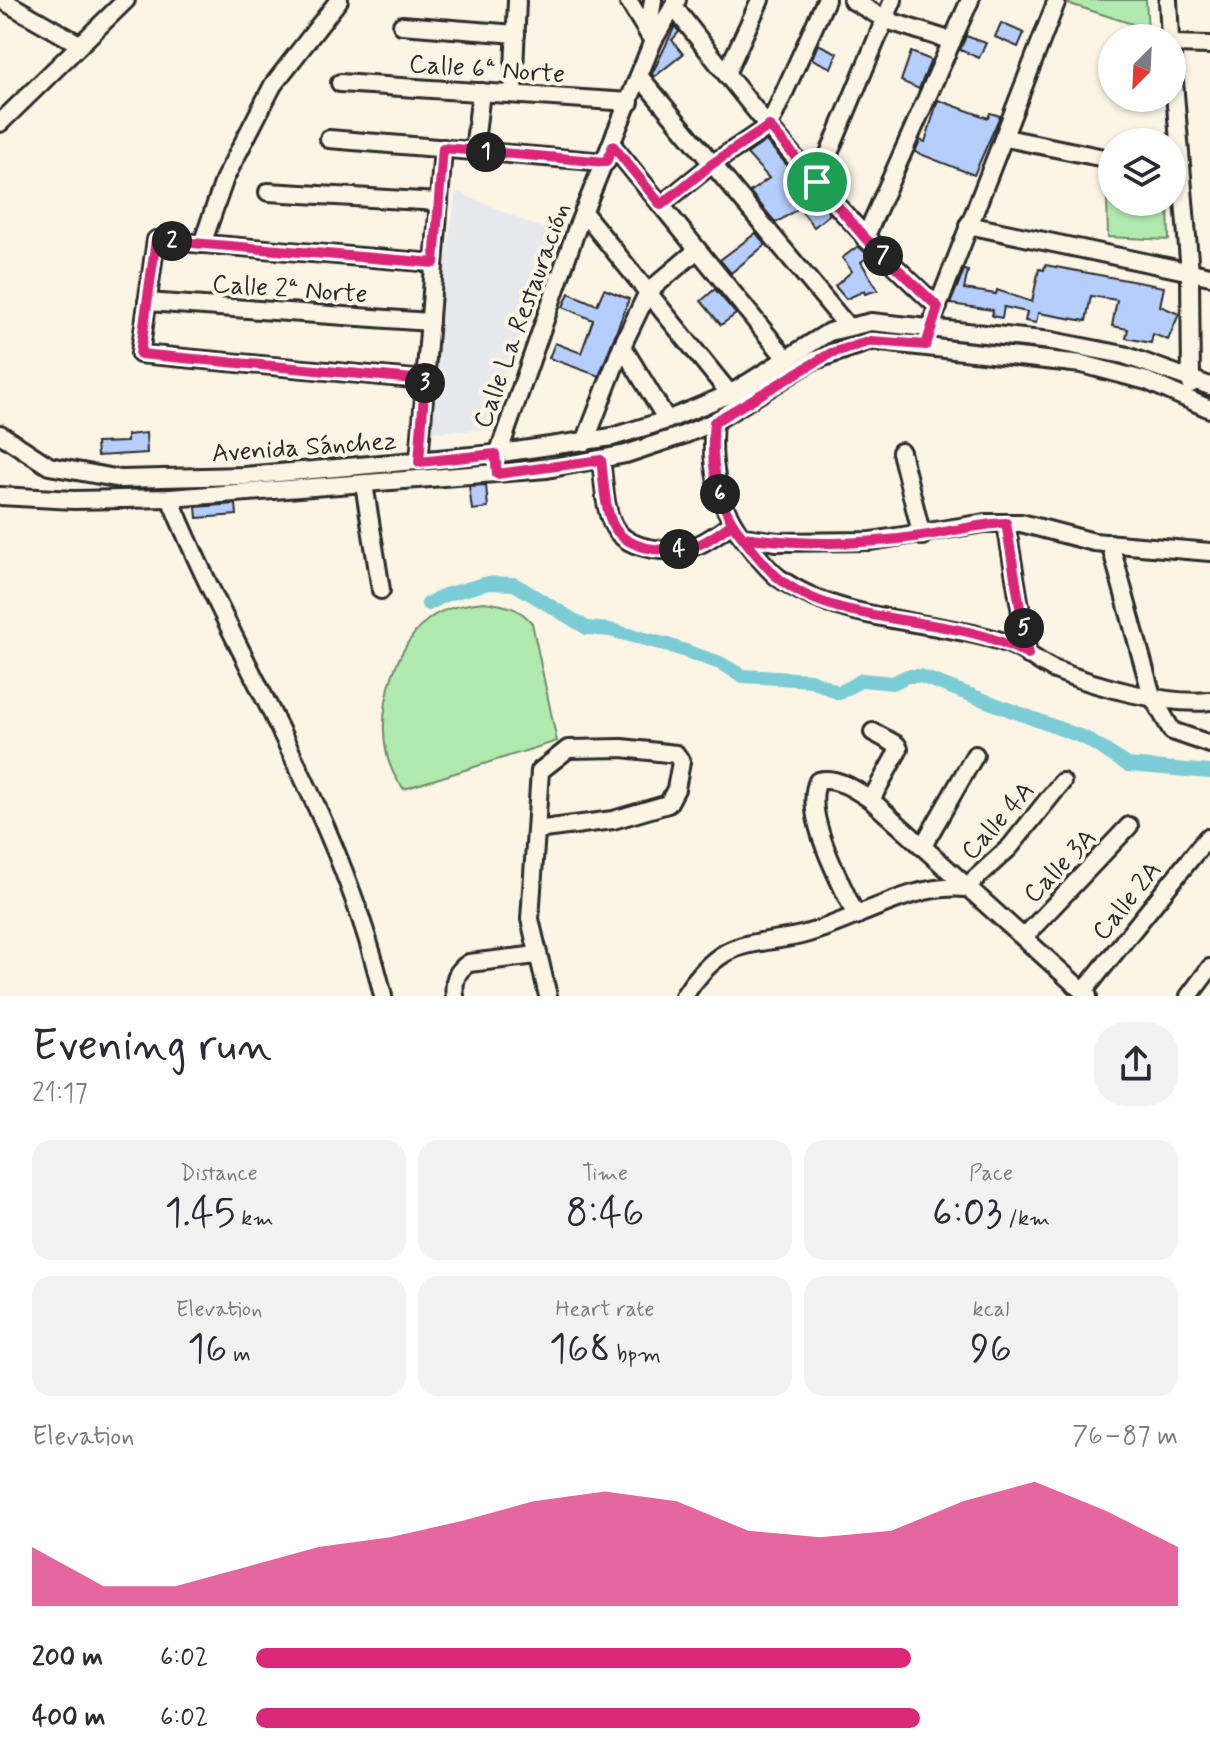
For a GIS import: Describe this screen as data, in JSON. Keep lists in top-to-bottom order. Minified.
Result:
{"streets":{"street":["Calle 6ª Norte","Calle 2ª Norte","Calle La Restauración","Avenida Sánchez","Calle 4A","Calle 3A","Calle 2A"]},"crossings":[["Calle 6ª Norte","Calle La Restauración"],["Calle La Restauración","Avenida Sánchez"]],"north":"bottom left","page":{"pins":["1","2","7","3","6","4","5"],"heading":["Evening run","21:17"],"stats":[["Distance","1.45 km"],["Time","8:46"],["Pace","6:03 /km"],["Elevation","16 m"],["Heart rate","168 bpm"],["kcal","96"]],"chart":["Elevation","76–87 m"],"list":[{"name":"200 m","note":"6:02"},{"name":"400 m","note":"6:02"}]}}
